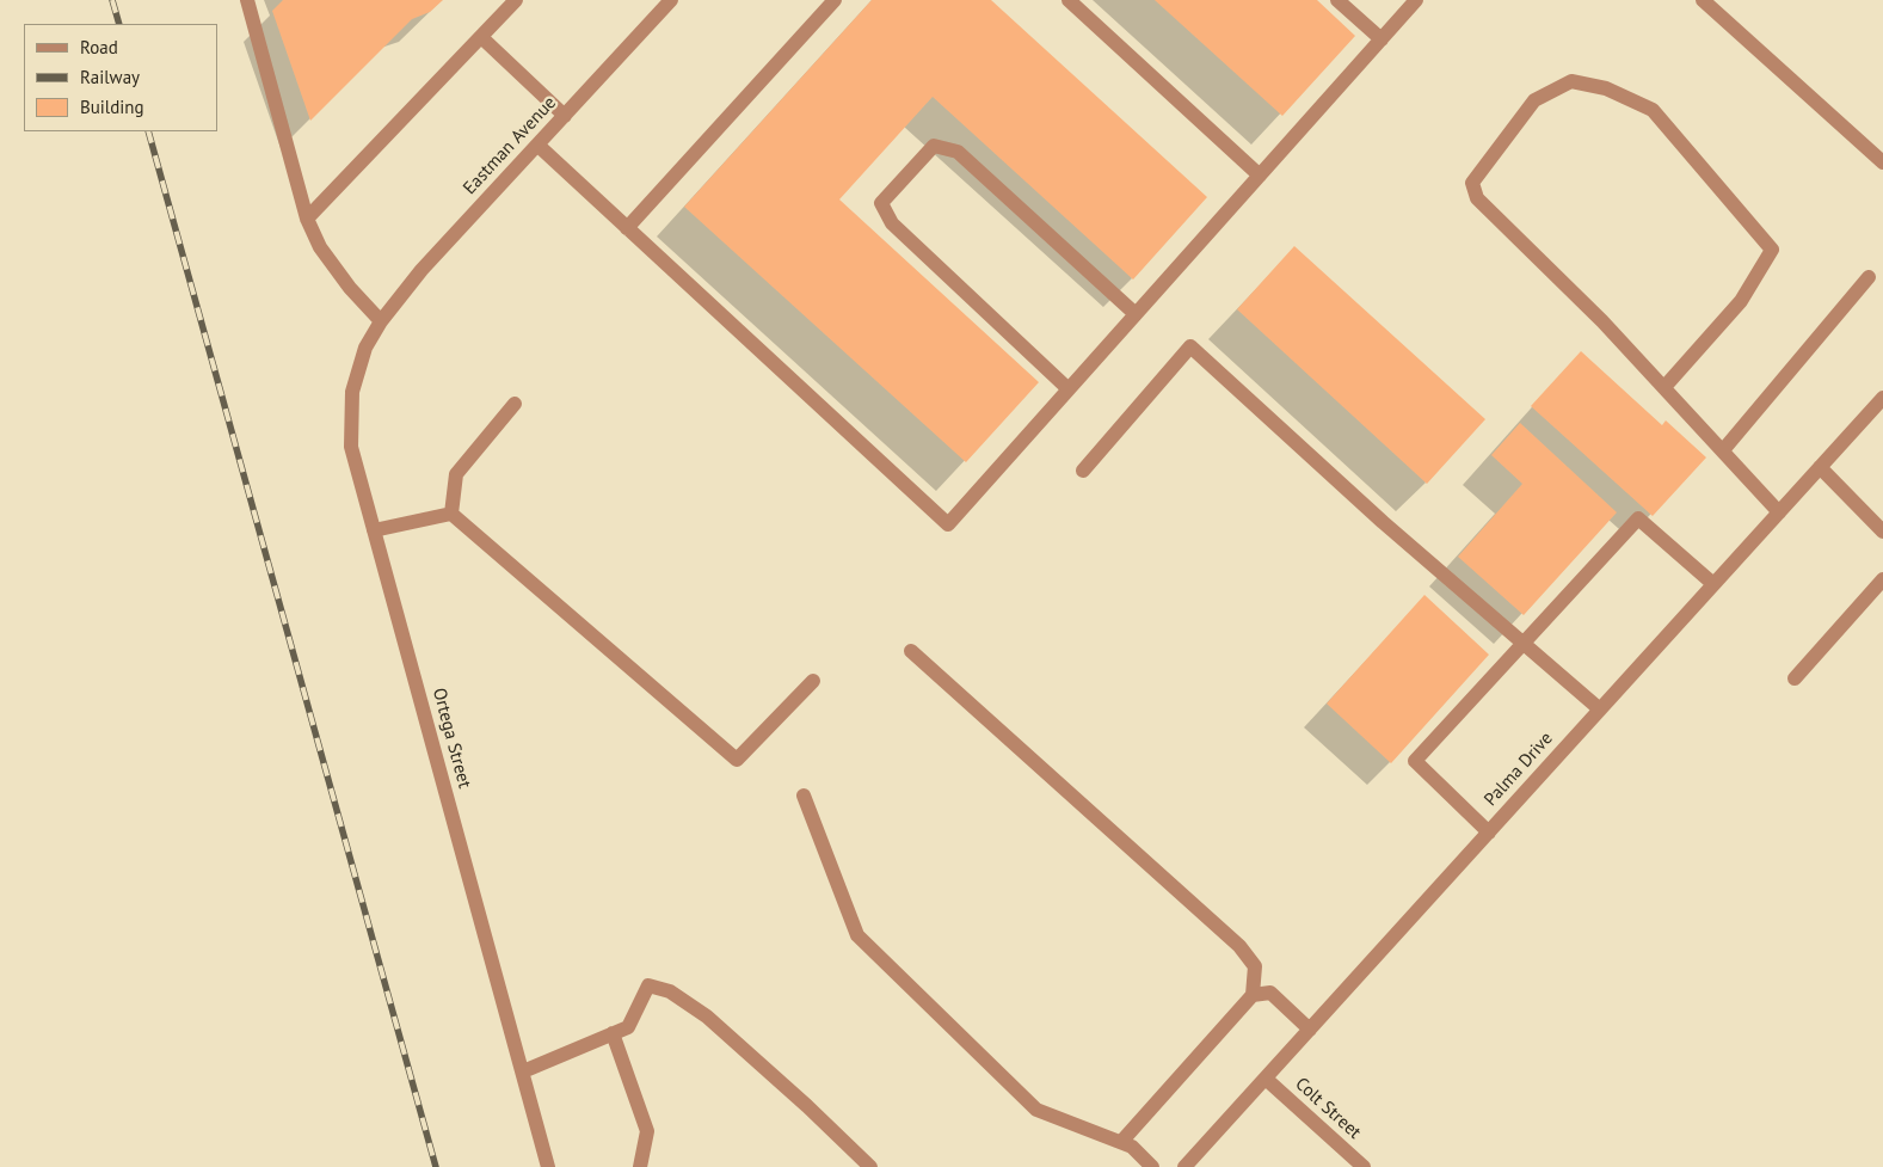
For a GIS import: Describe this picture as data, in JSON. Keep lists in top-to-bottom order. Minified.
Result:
{"streets":{"street":["Eastman Avenue","Ortega Street","Palma Drive","Colt Street"]},"crossings":[["Eastman Avenue","Ortega Street"],["Palma Drive","Colt Street"]],"legend":["Road","Railway","Building"]}
